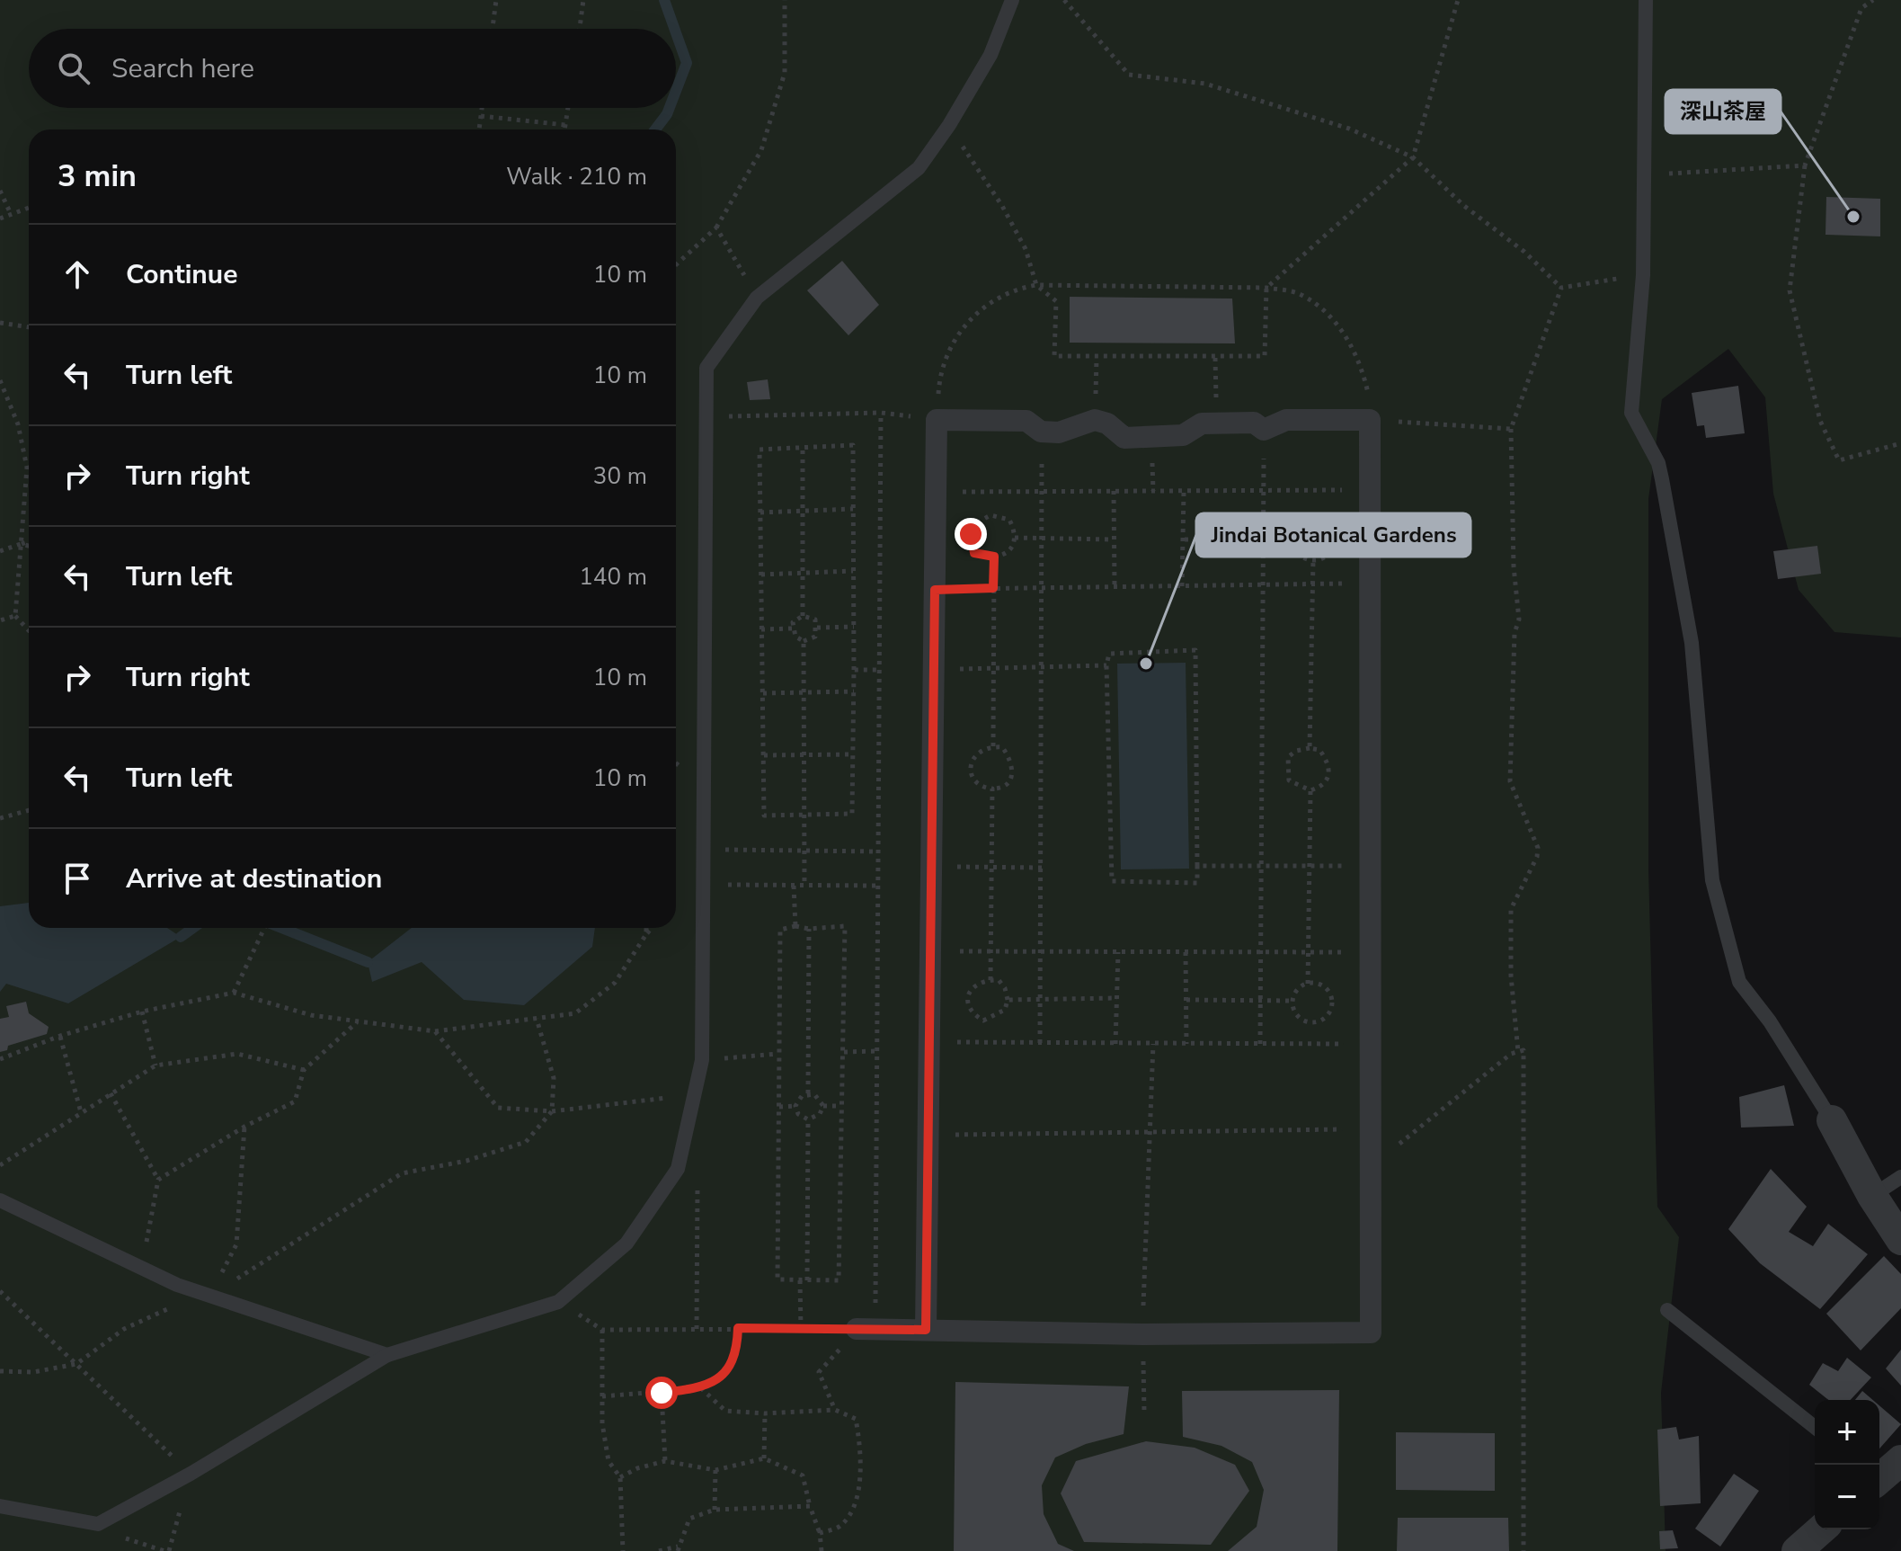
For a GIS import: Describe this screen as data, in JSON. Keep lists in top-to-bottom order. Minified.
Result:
{"places":["深山茶屋","Jindai Botanical Gardens"],"page":{"search":"Search here","heading":["3 min","Walk · 210 m"],"list":[["Continue","10 m"],["Turn left","10 m"],["Turn right","30 m"],["Turn left","140 m"],["Turn right","10 m"],["Turn left","10 m"],"Arrive at destination"],"map_buttons":["+","−"]}}
